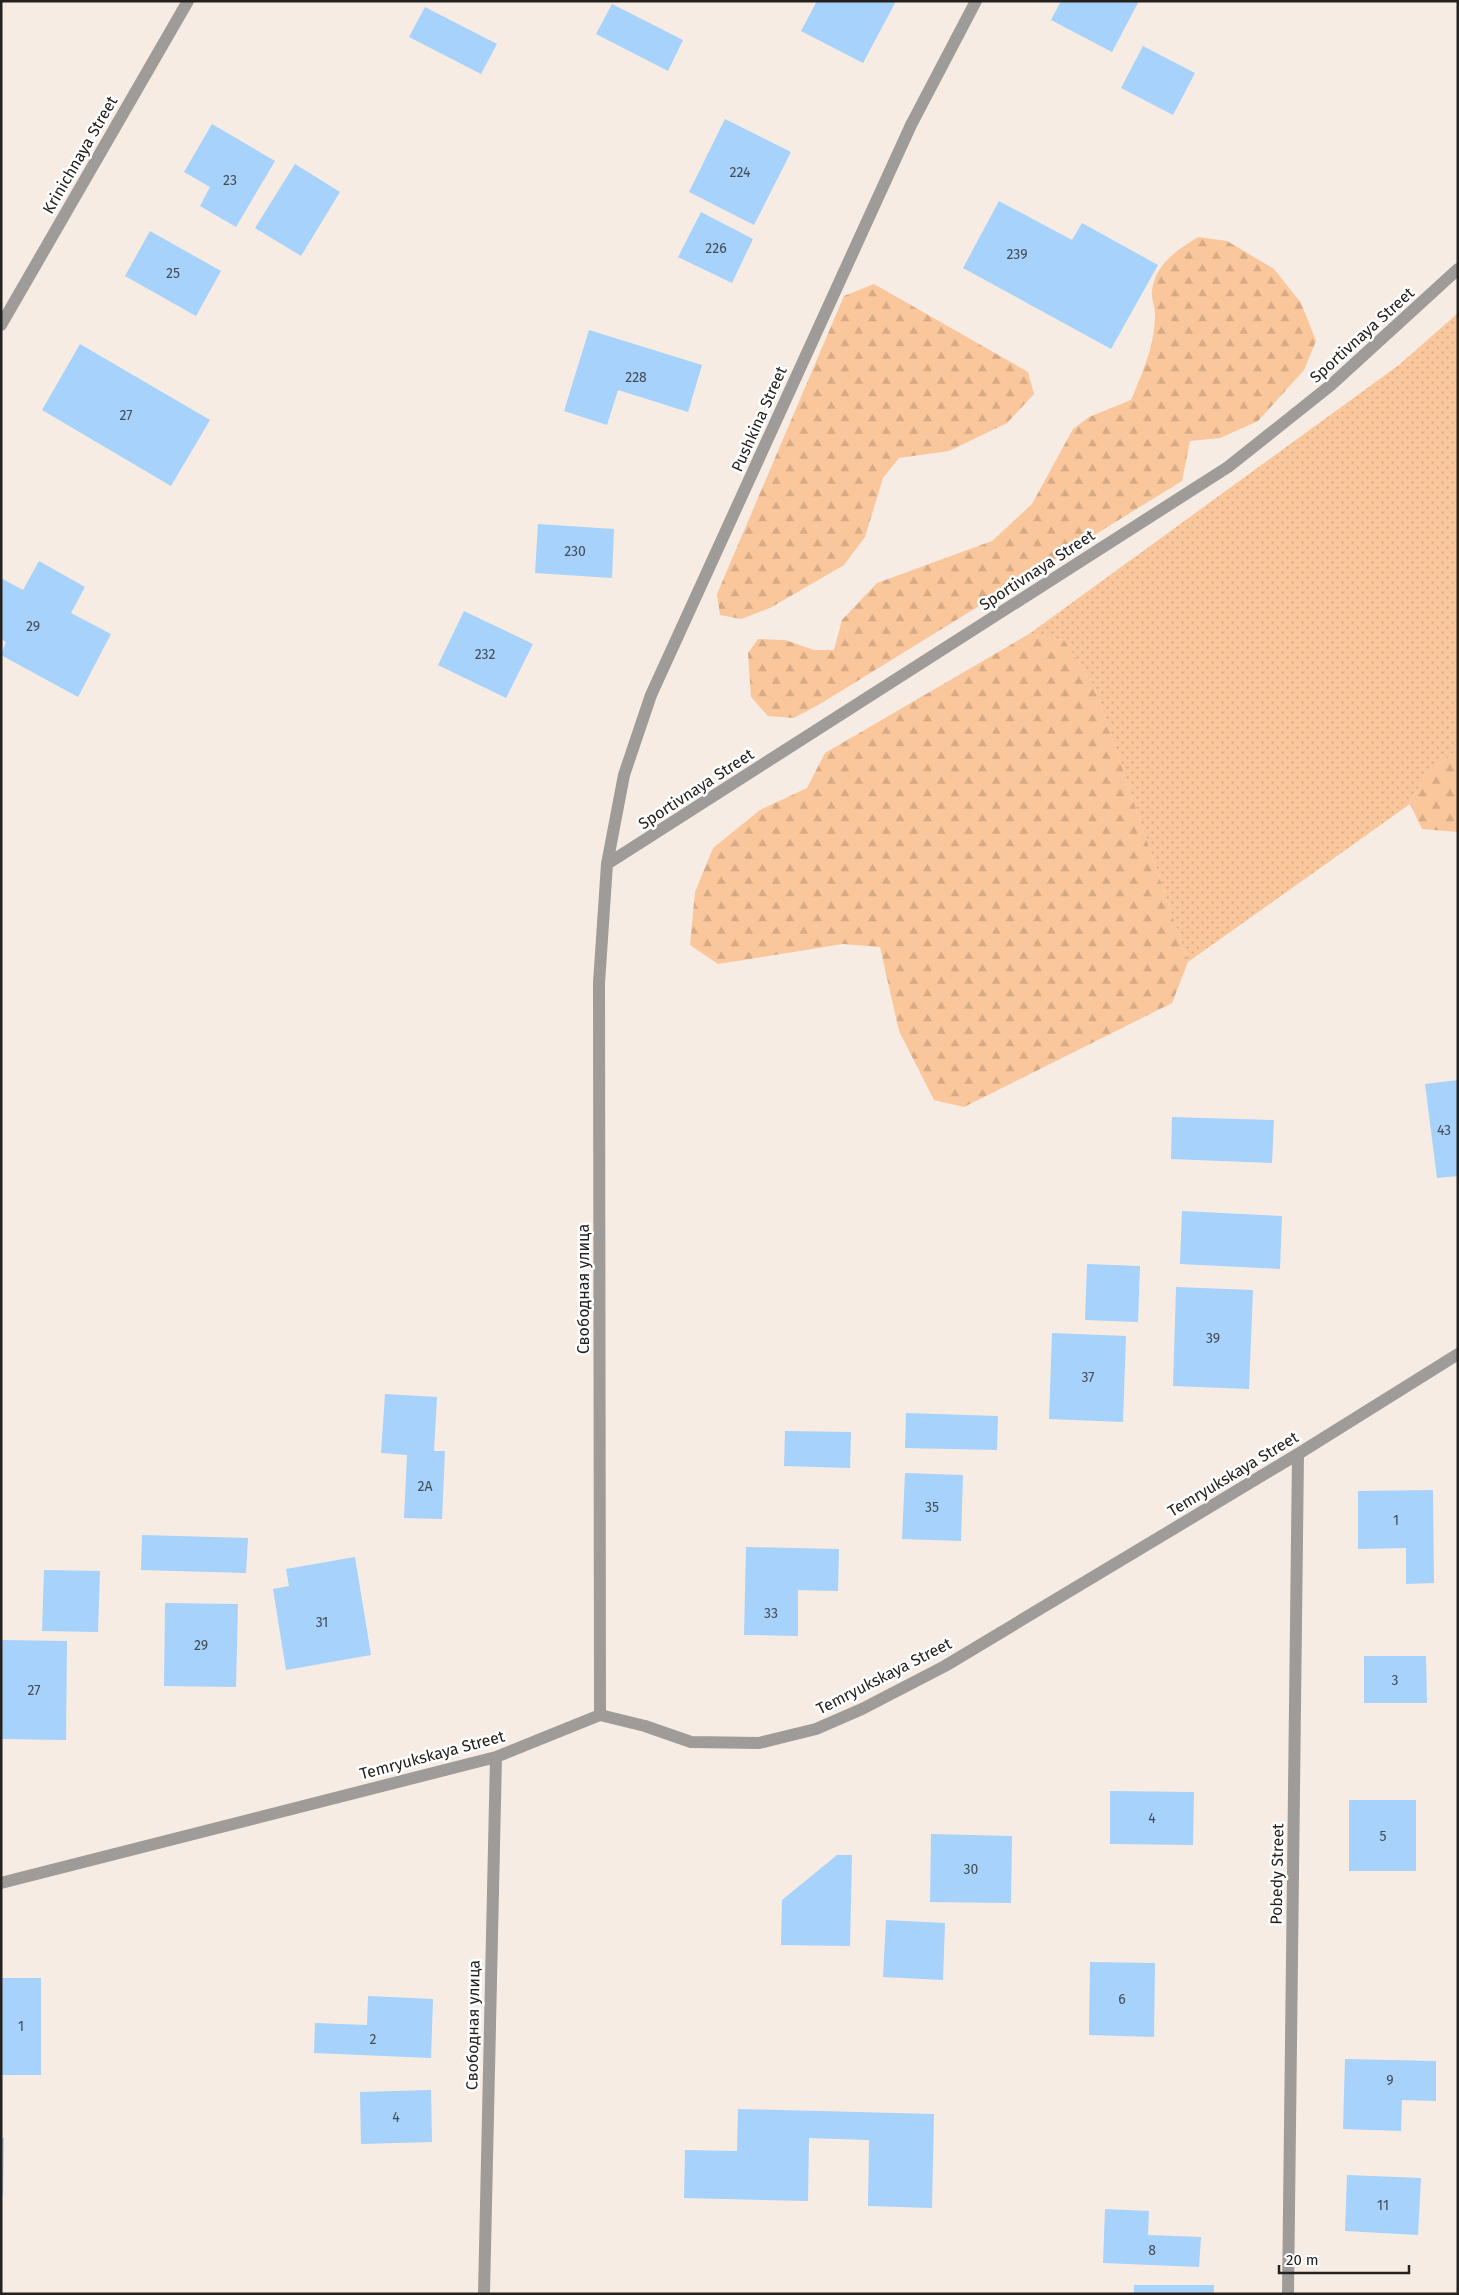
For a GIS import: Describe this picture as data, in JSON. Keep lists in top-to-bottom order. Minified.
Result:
{"streets":{"street":["Krinichnaya Street","Sportivnaya Street","Pushkina Street","Свободная улица","Temryukskaya Street","Pobedy Street"]},"crossings":[["Sportivnaya Street","Pushkina Street"],["Sportivnaya Street","Свободная улица"],["Pushkina Street","Свободная улица"],["Свободная улица","Temryukskaya Street"],["Temryukskaya Street","Pobedy Street"]],"house_numbers":["224","23","226","239","25","228","27","230","29","232","43","39","37","2А","35","1","33","31","29","3","27","4","5","30","6","1","2","9","4","11","8"],"scale_bar":"20 m"}
